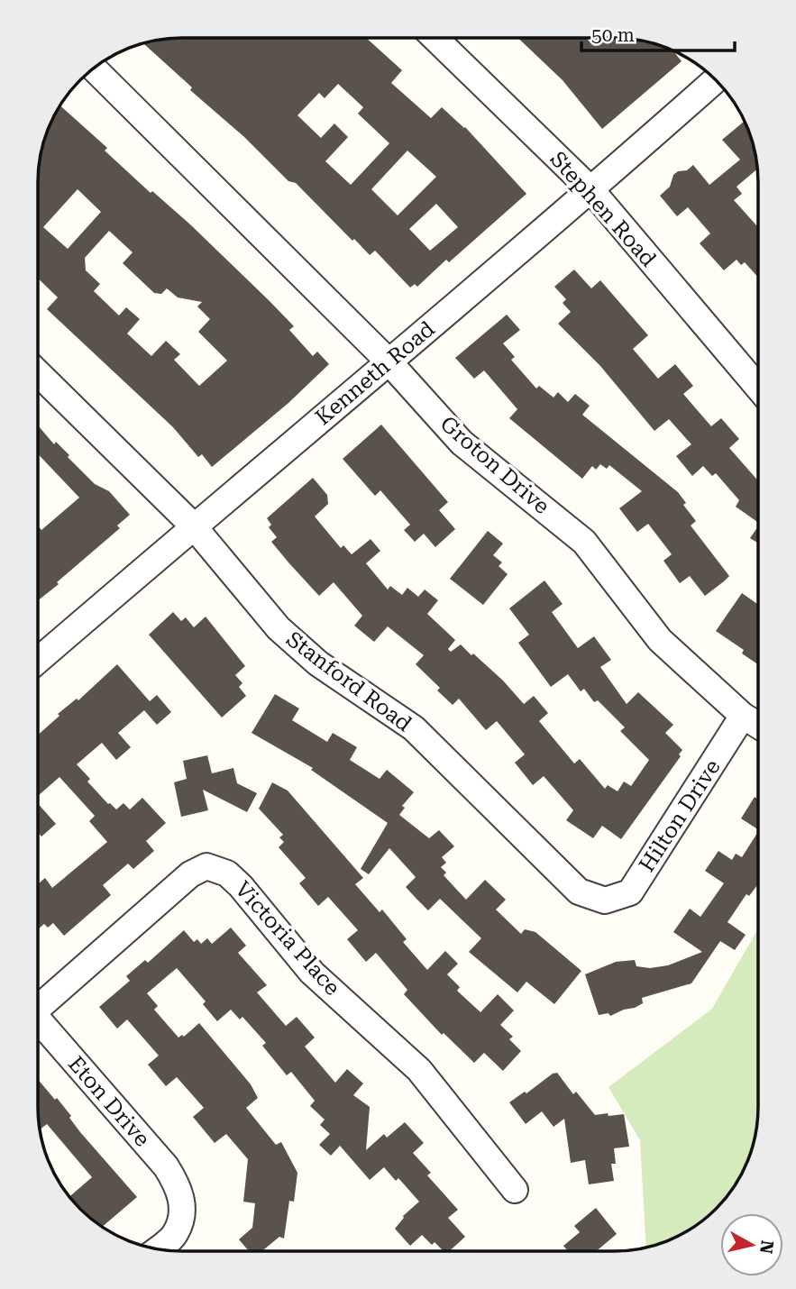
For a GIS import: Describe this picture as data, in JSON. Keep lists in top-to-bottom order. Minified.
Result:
{"streets":{"street":["Stephen Road","Kenneth Road","Groton Drive","Stanford Road","Hilton Drive","Victoria Place","Eton Drive"]},"crossings":[["Stephen Road","Kenneth Road"],["Kenneth Road","Groton Drive"],["Kenneth Road","Stanford Road"],["Groton Drive","Hilton Drive"],["Stanford Road","Hilton Drive"]],"scale_bar":"50 m","north":"right"}
